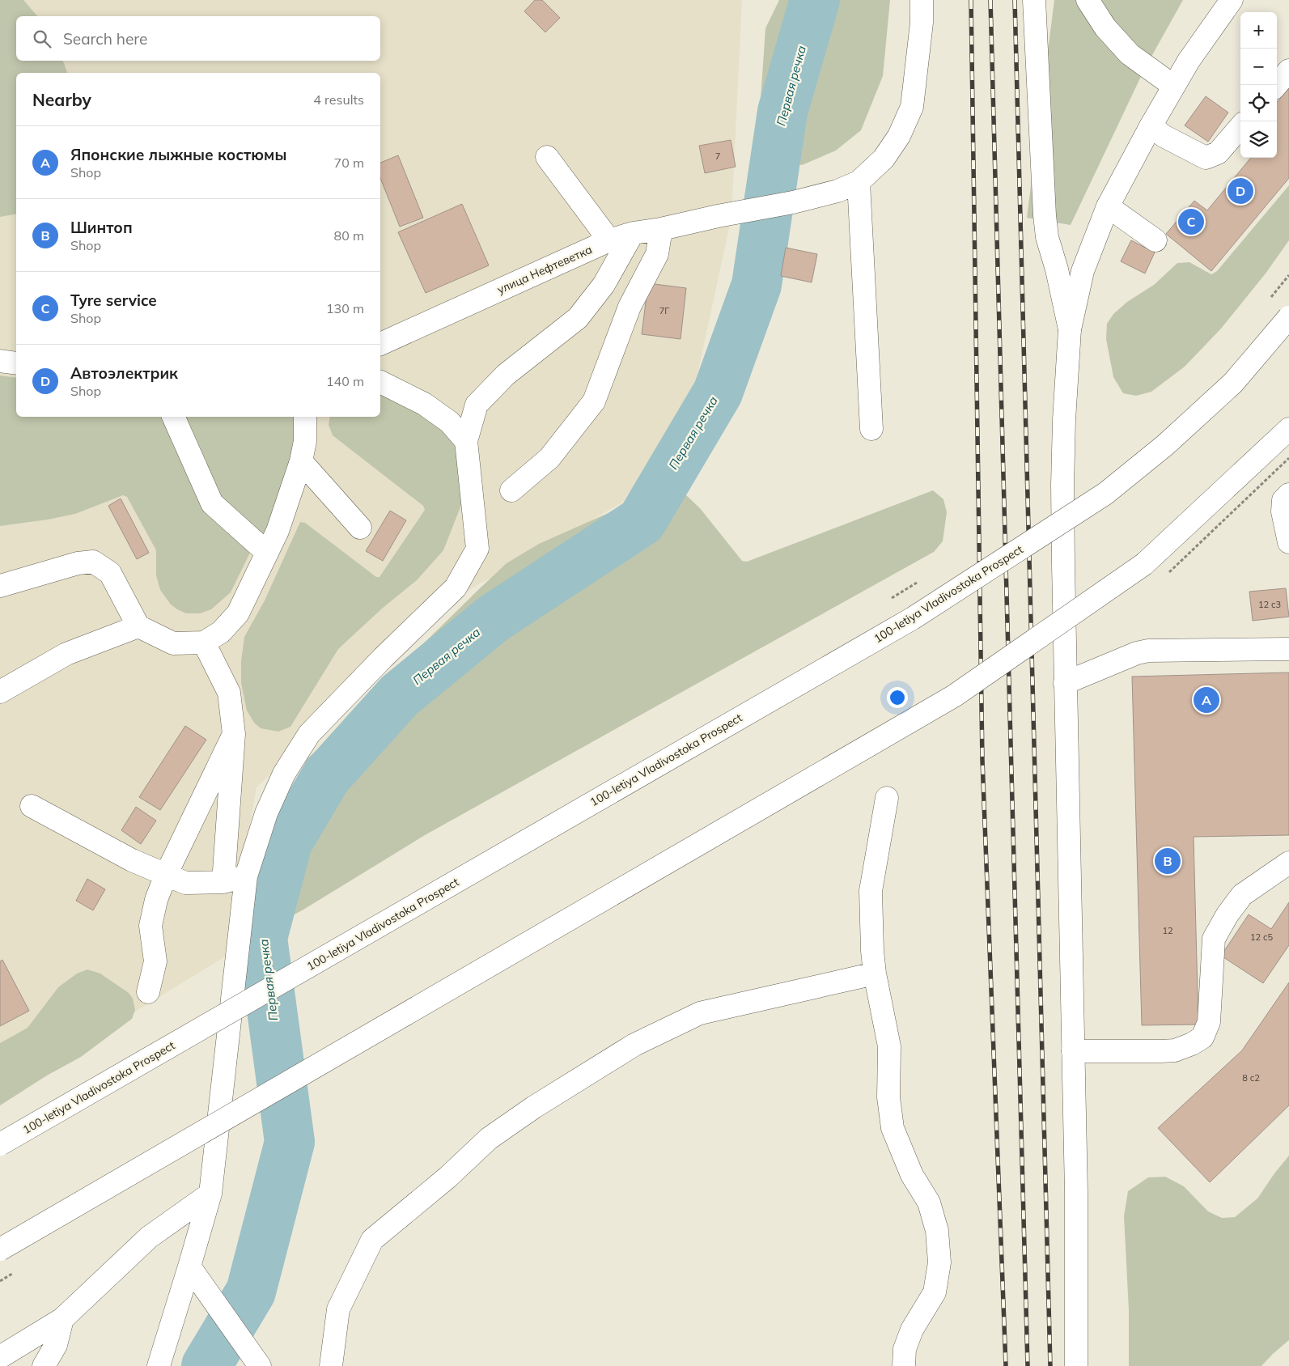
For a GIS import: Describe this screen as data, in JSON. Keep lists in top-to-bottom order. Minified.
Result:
{"streets":{"main road":["улица Нефтеветка","100-letiya Vladivostoka Prospect"]},"water":["Первая речка"],"house_numbers":["7","7Г","12 с3","12","12 с5","8 с2"],"page":{"map_buttons":["+","−"],"search":"Search here","heading":["Nearby","4 results"],"list":[{"mark":"A","name":"Японские лыжные костюмы","note":"Shop","value":"70 m"},{"mark":"B","name":"Шинтоп","note":"Shop","value":"80 m"},{"mark":"C","name":"Tyre service","note":"Shop","value":"130 m"},{"mark":"D","name":"Автоэлектрик","note":"Shop","value":"140 m"}],"pins":["D","C","A","B"]}}
